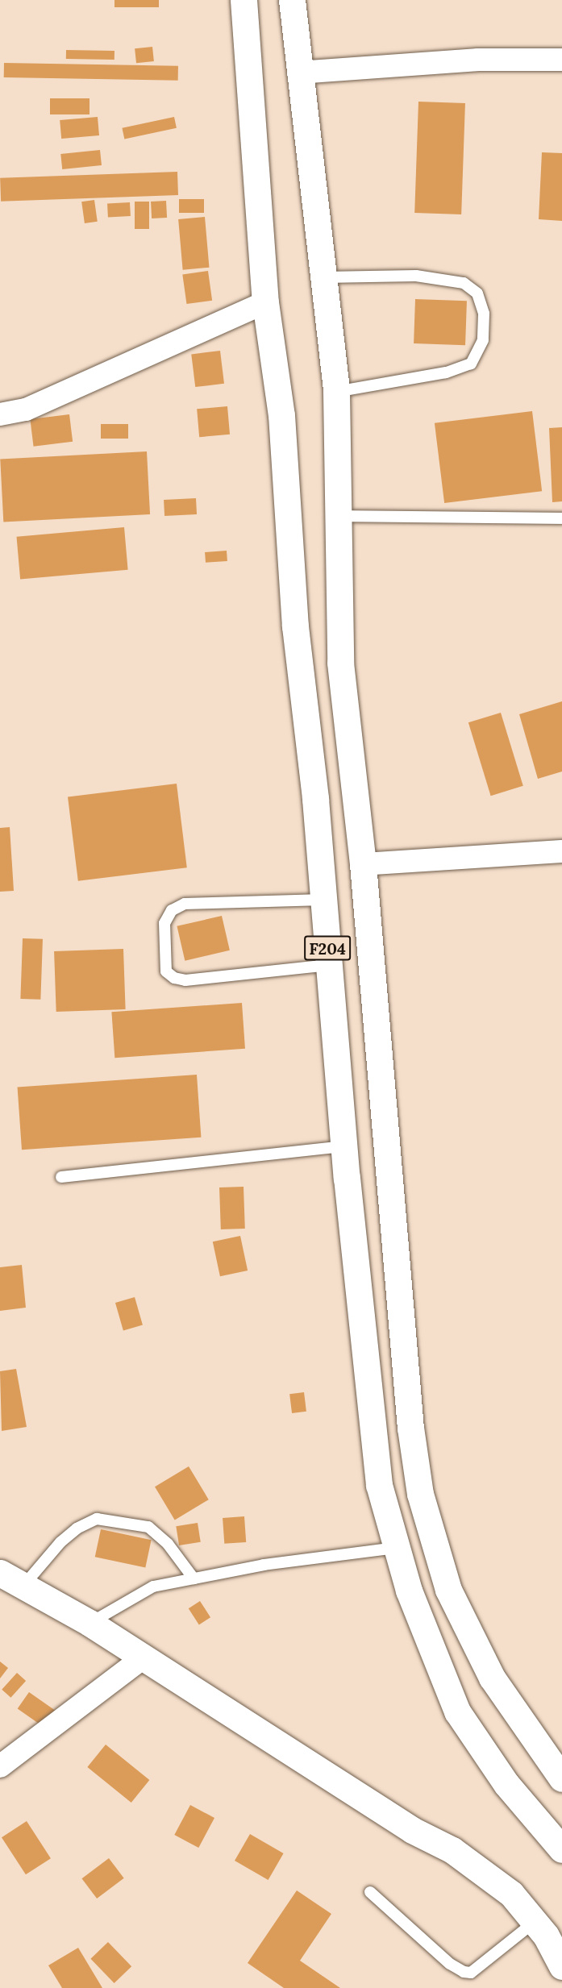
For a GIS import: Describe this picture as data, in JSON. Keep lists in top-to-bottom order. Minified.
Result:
{"streets":{"main road":["F204"]}}
